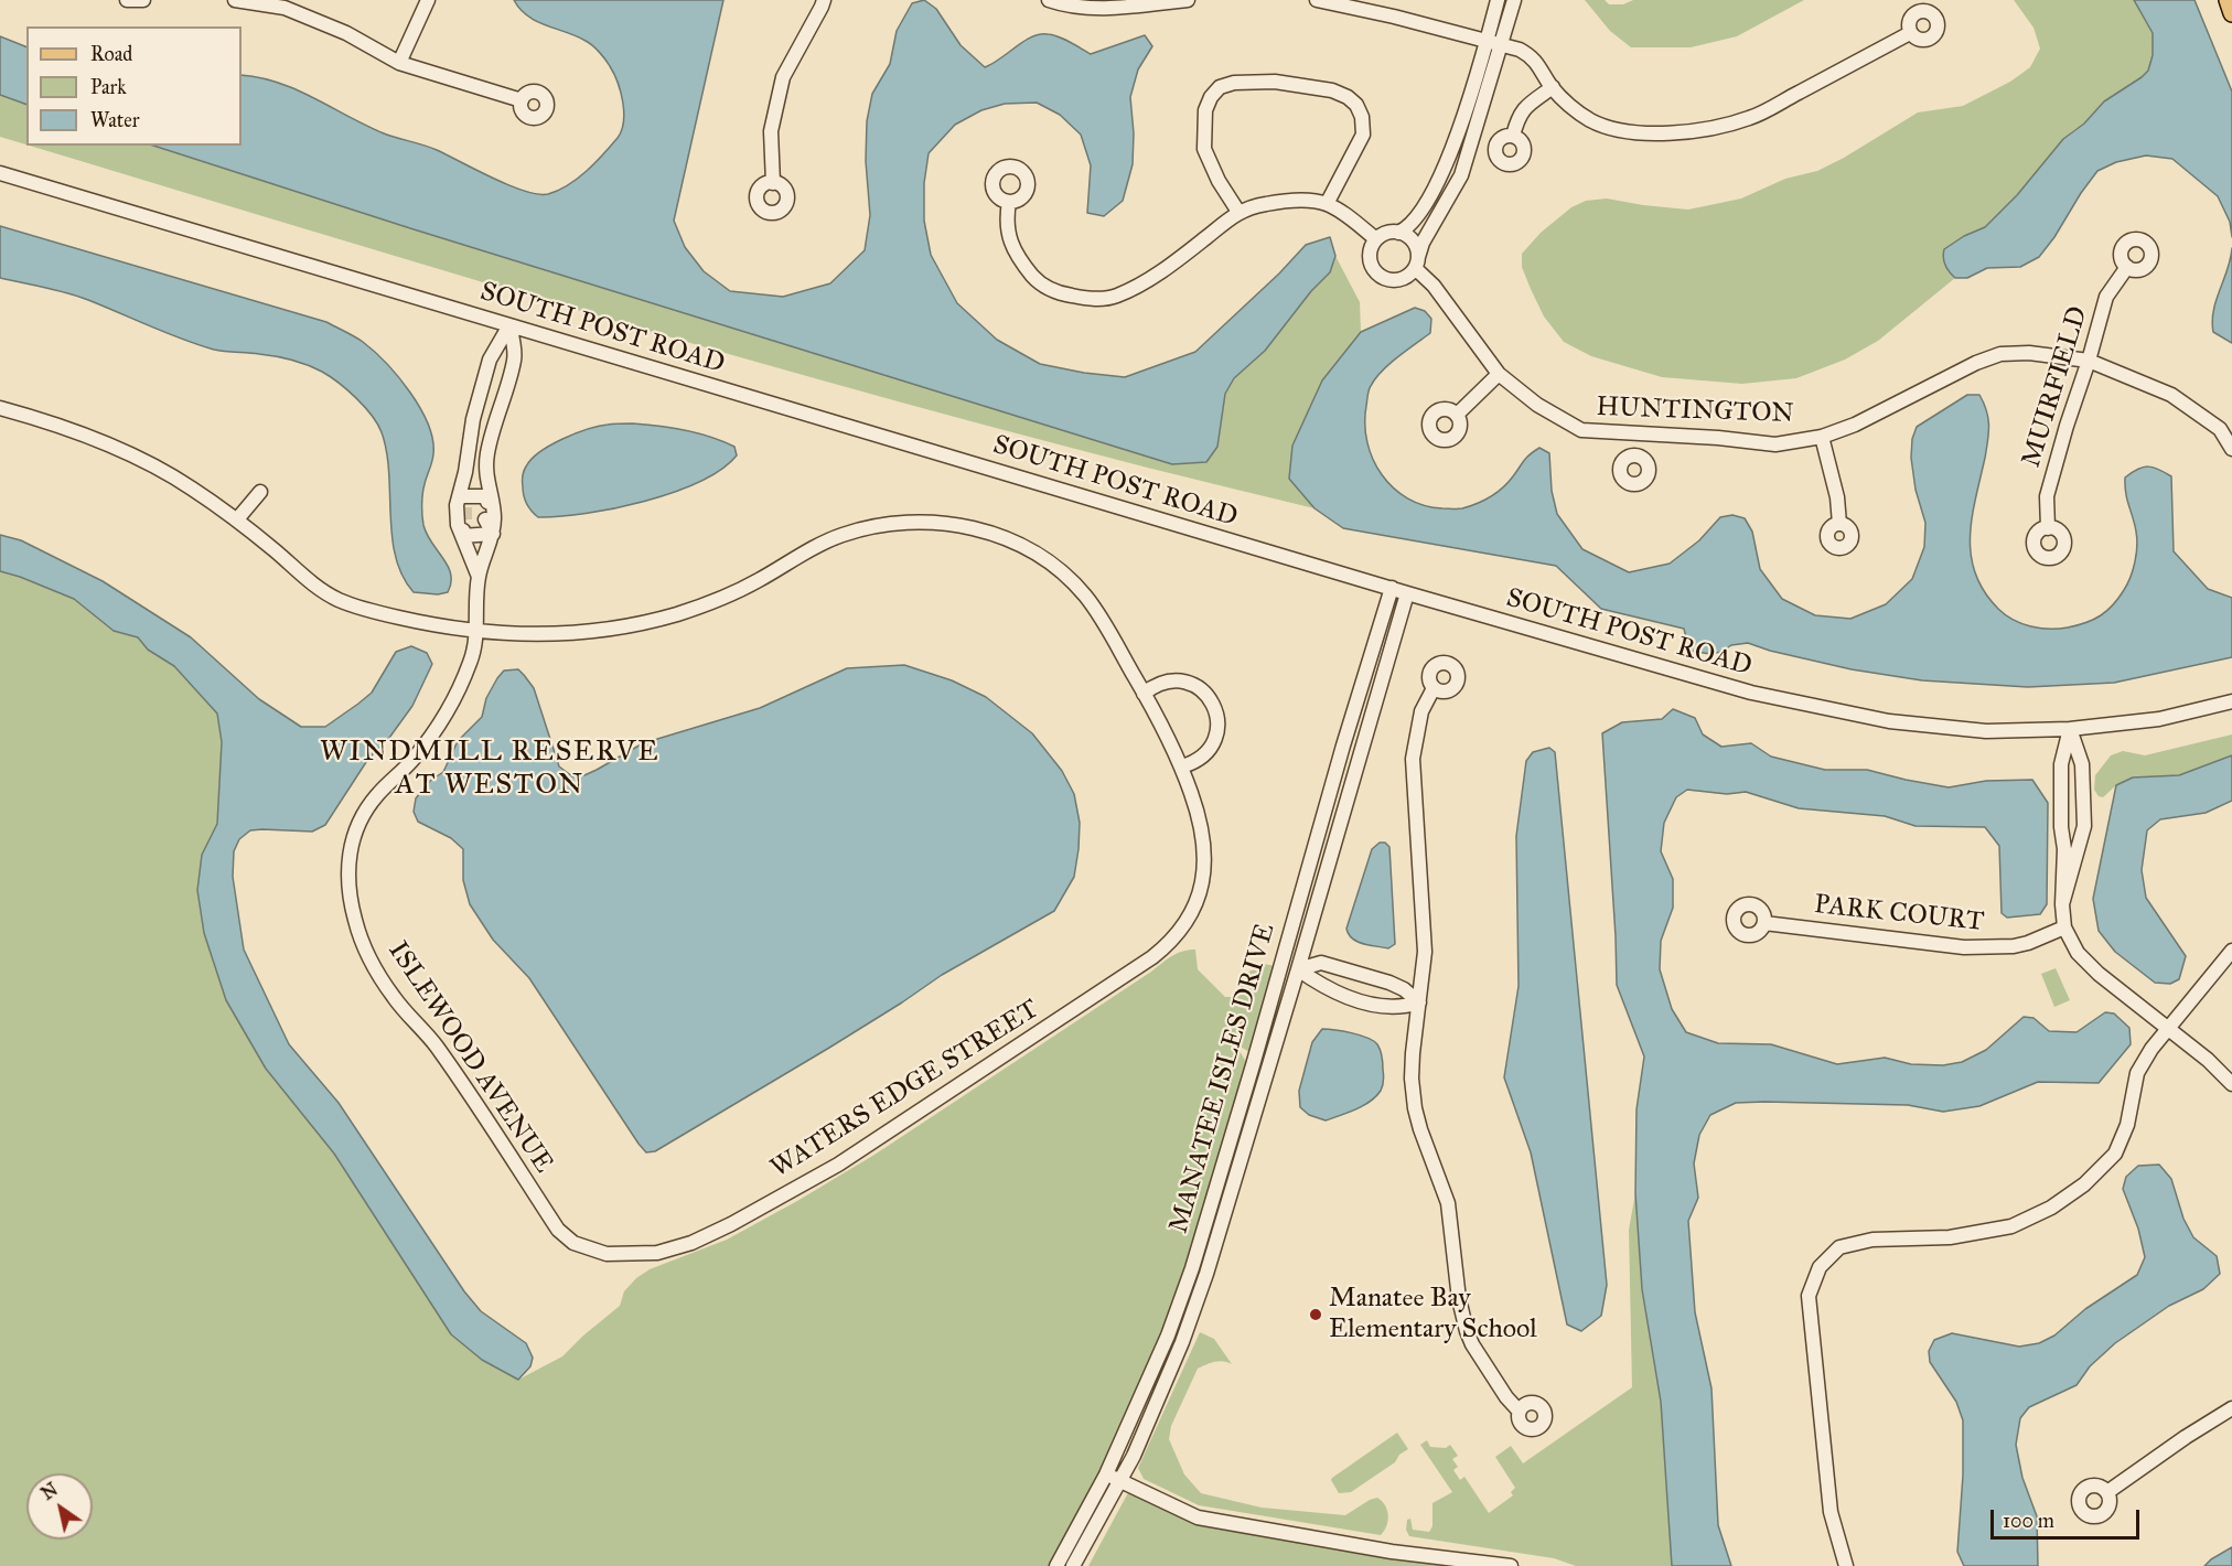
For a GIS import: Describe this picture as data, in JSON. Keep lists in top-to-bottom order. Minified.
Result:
{"streets":{"street":["SOUTH POST ROAD","MUIRFIELD","HUNTINGTON","PARK COURT","ISLEWOOD AVENUE","MANATEE ISLES DRIVE","WATERS EDGE STREET"]},"crossings":[["SOUTH POST ROAD","MANATEE ISLES DRIVE"],["MUIRFIELD","HUNTINGTON"],["ISLEWOOD AVENUE","WATERS EDGE STREET"]],"districts":["WINDMILL RESERVE AT WESTON"],"places":["Manatee Bay Elementary School"],"legend":["Road","Park","Water"],"scale_bar":"100 m","north":"top left"}
